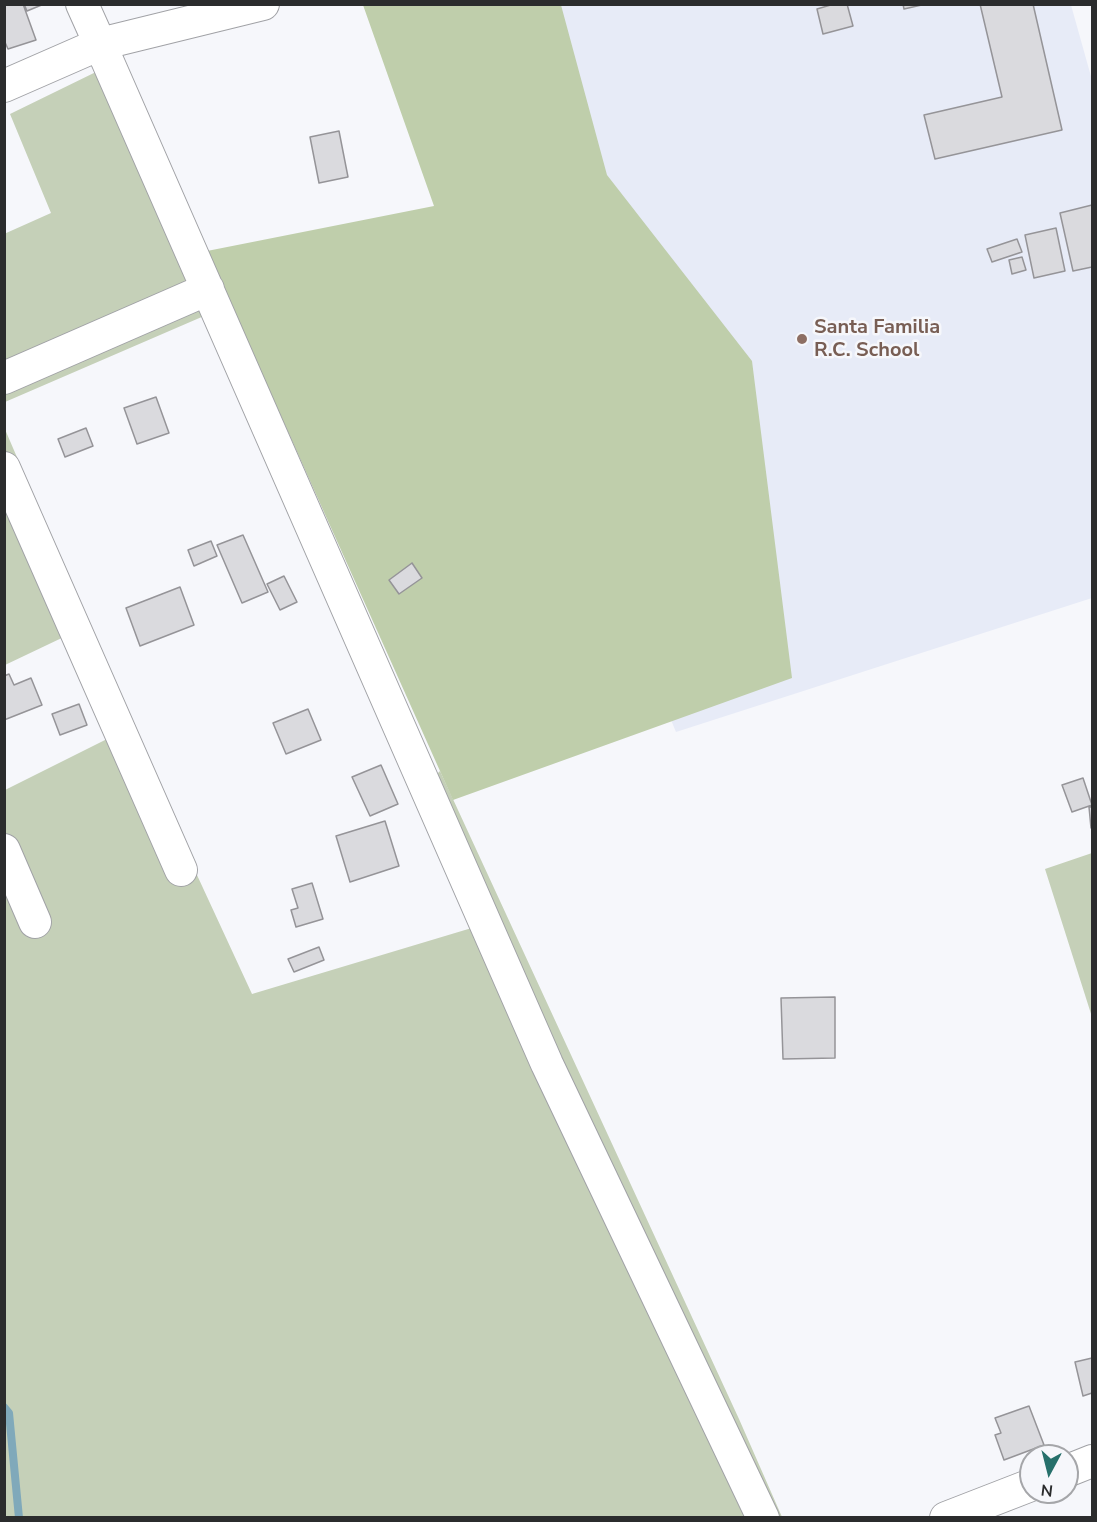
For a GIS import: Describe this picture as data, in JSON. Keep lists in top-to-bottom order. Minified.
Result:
{"places":["Santa Familia R.C. School"],"north":"bottom"}
